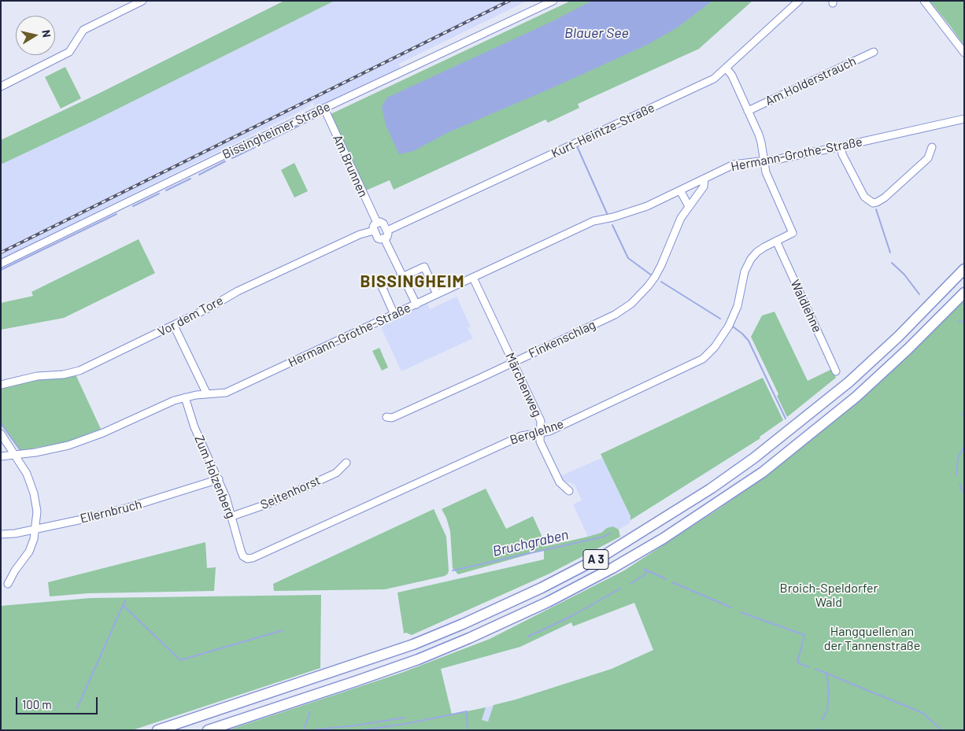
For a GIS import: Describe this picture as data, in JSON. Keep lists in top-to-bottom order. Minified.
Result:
{"streets":{"highway":["A 3"],"street":["Am Holderstrauch","Bissingheimer Straße","Kurt-Heintze-Straße","Hermann-Grothe-Straße","Am Brunnen","Waldlehne","Vor dem Tore","Finkenschlag","Märchenweg","Berglehne","Zum Holzenberg","Seitenhorst","Ellernbruch"]},"crossings":[["Bissingheimer Straße","Am Brunnen"],["Kurt-Heintze-Straße","Am Brunnen"],["Kurt-Heintze-Straße","Vor dem Tore"],["Hermann-Grothe-Straße","Finkenschlag"],["Hermann-Grothe-Straße","Märchenweg"],["Hermann-Grothe-Straße","Berglehne"],["Hermann-Grothe-Straße","Zum Holzenberg"],["Am Brunnen","Vor dem Tore"],["Waldlehne","Berglehne"],["Finkenschlag","Märchenweg"],["Märchenweg","Berglehne"],["Berglehne","Zum Holzenberg"],["Zum Holzenberg","Seitenhorst"],["Zum Holzenberg","Ellernbruch"]],"districts":["BISSINGHEIM"],"water":["Blauer See","Bruchgraben"],"parks":["Broich-Speldorfer Wald","Hangquellen an der Tannenstraße"],"scale_bar":"100 m","north":"right"}
